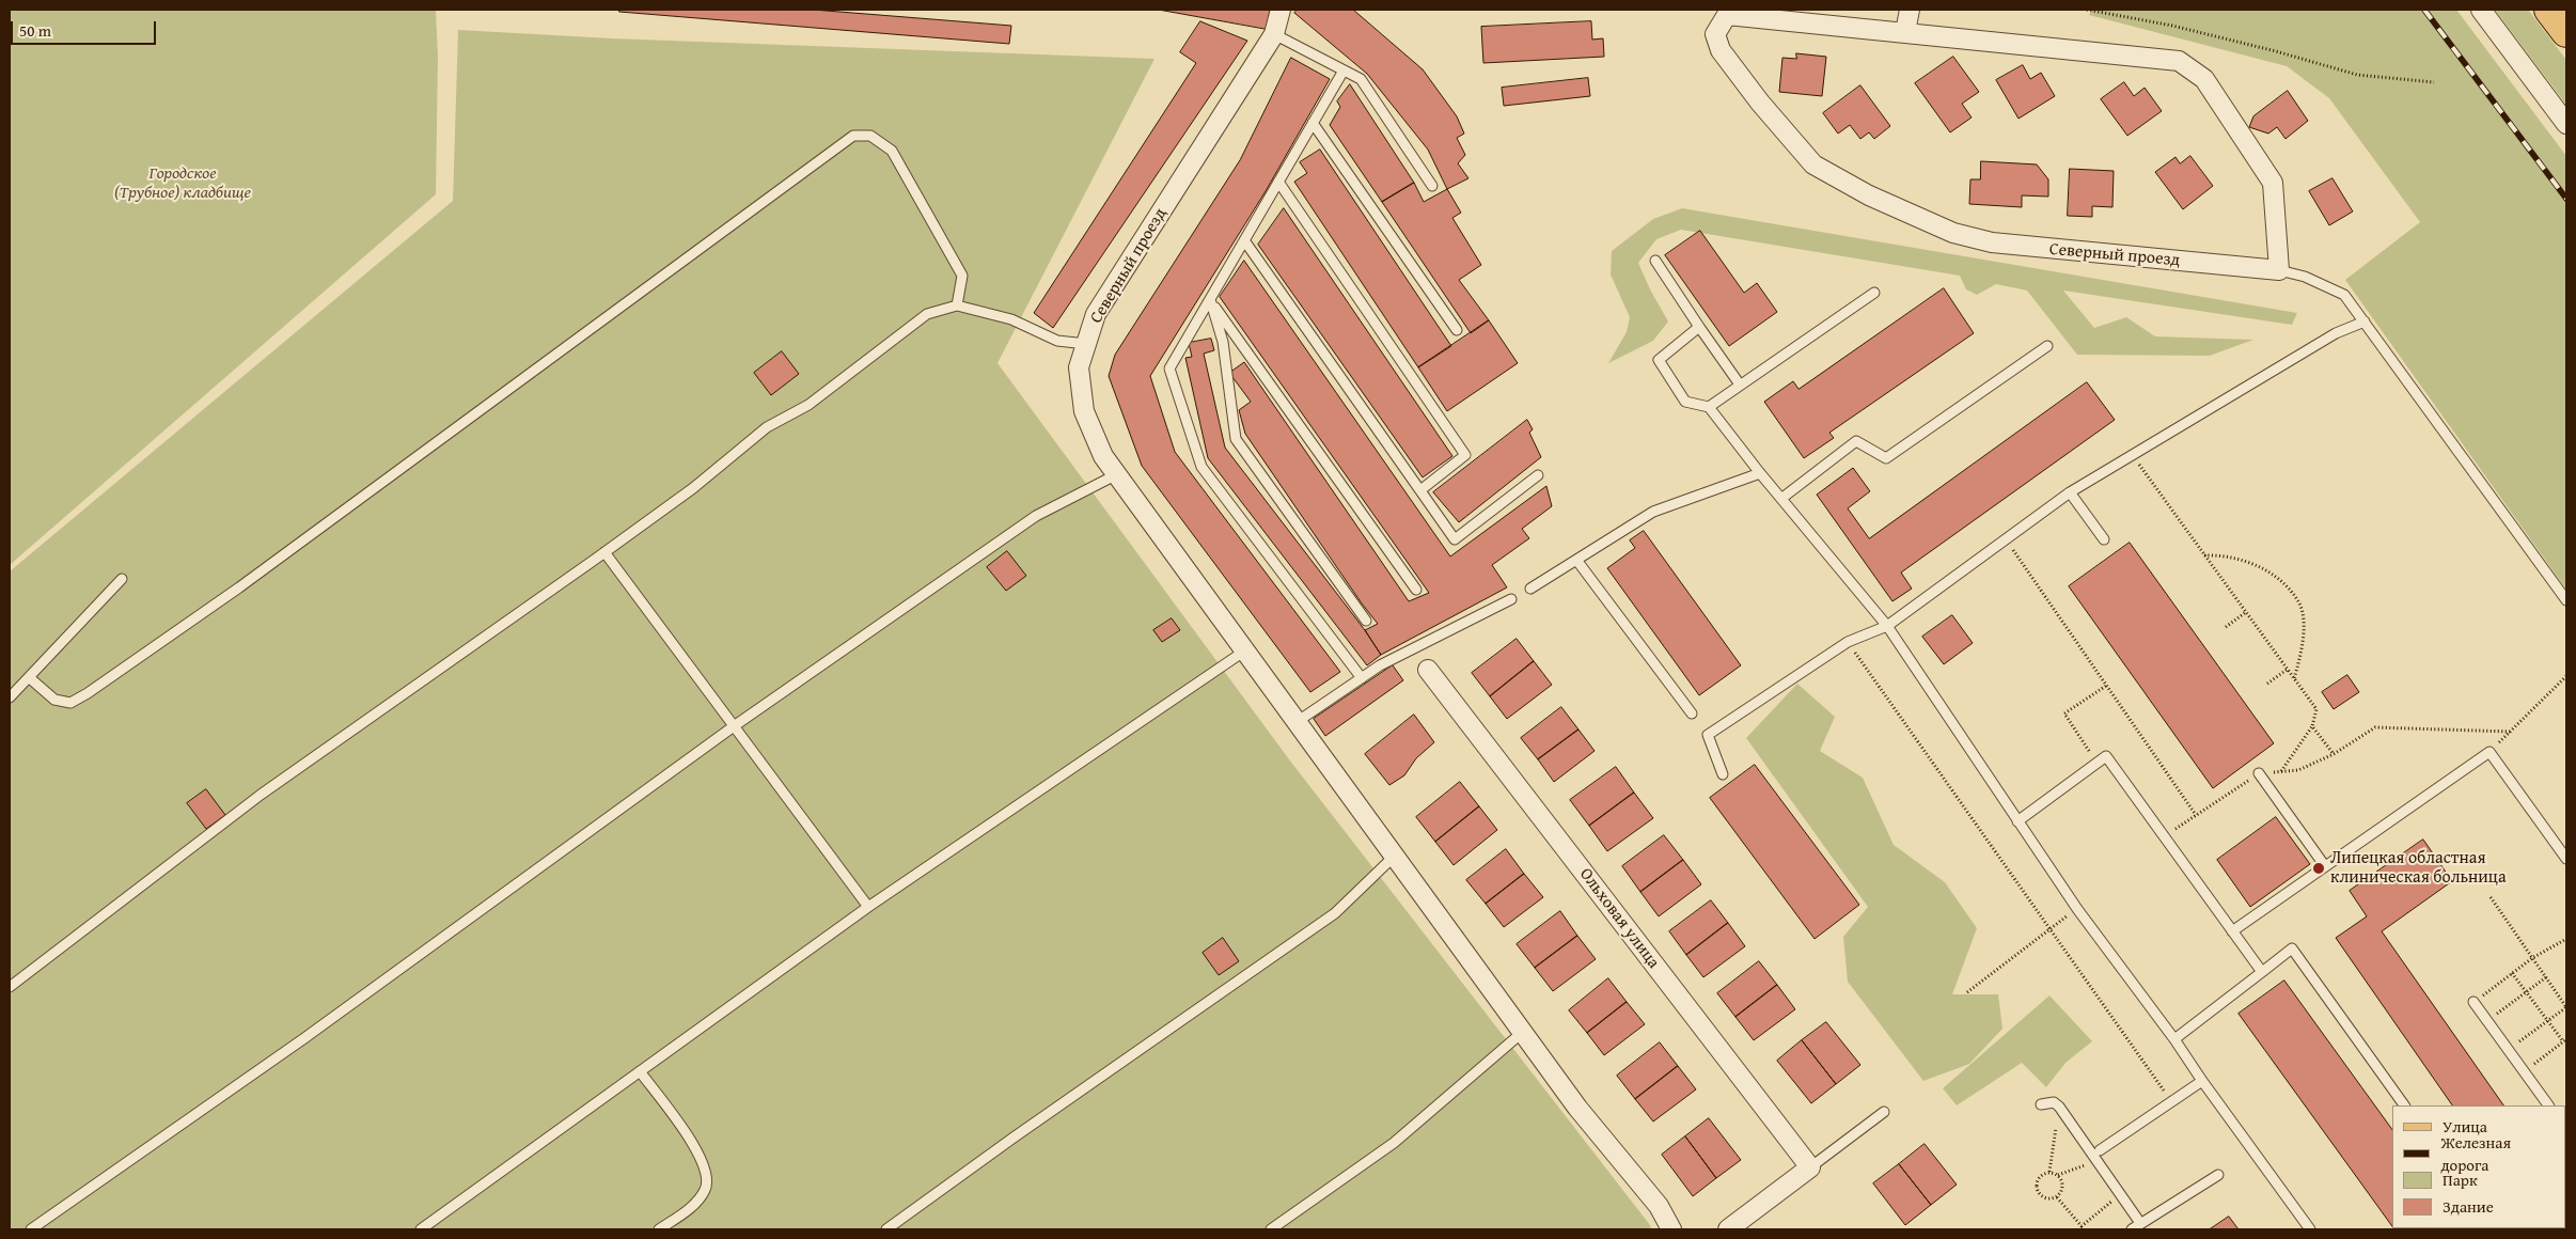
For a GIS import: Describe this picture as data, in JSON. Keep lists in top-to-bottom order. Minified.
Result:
{"streets":{"street":["Северный проезд","Ольховая улица"]},"parks":["Городское (Трубное) кладбище"],"places":["Липецкая областная клиническая больница"],"legend":["Улица","Железная дорога","Парк","Здание"],"scale_bar":"50 m"}
